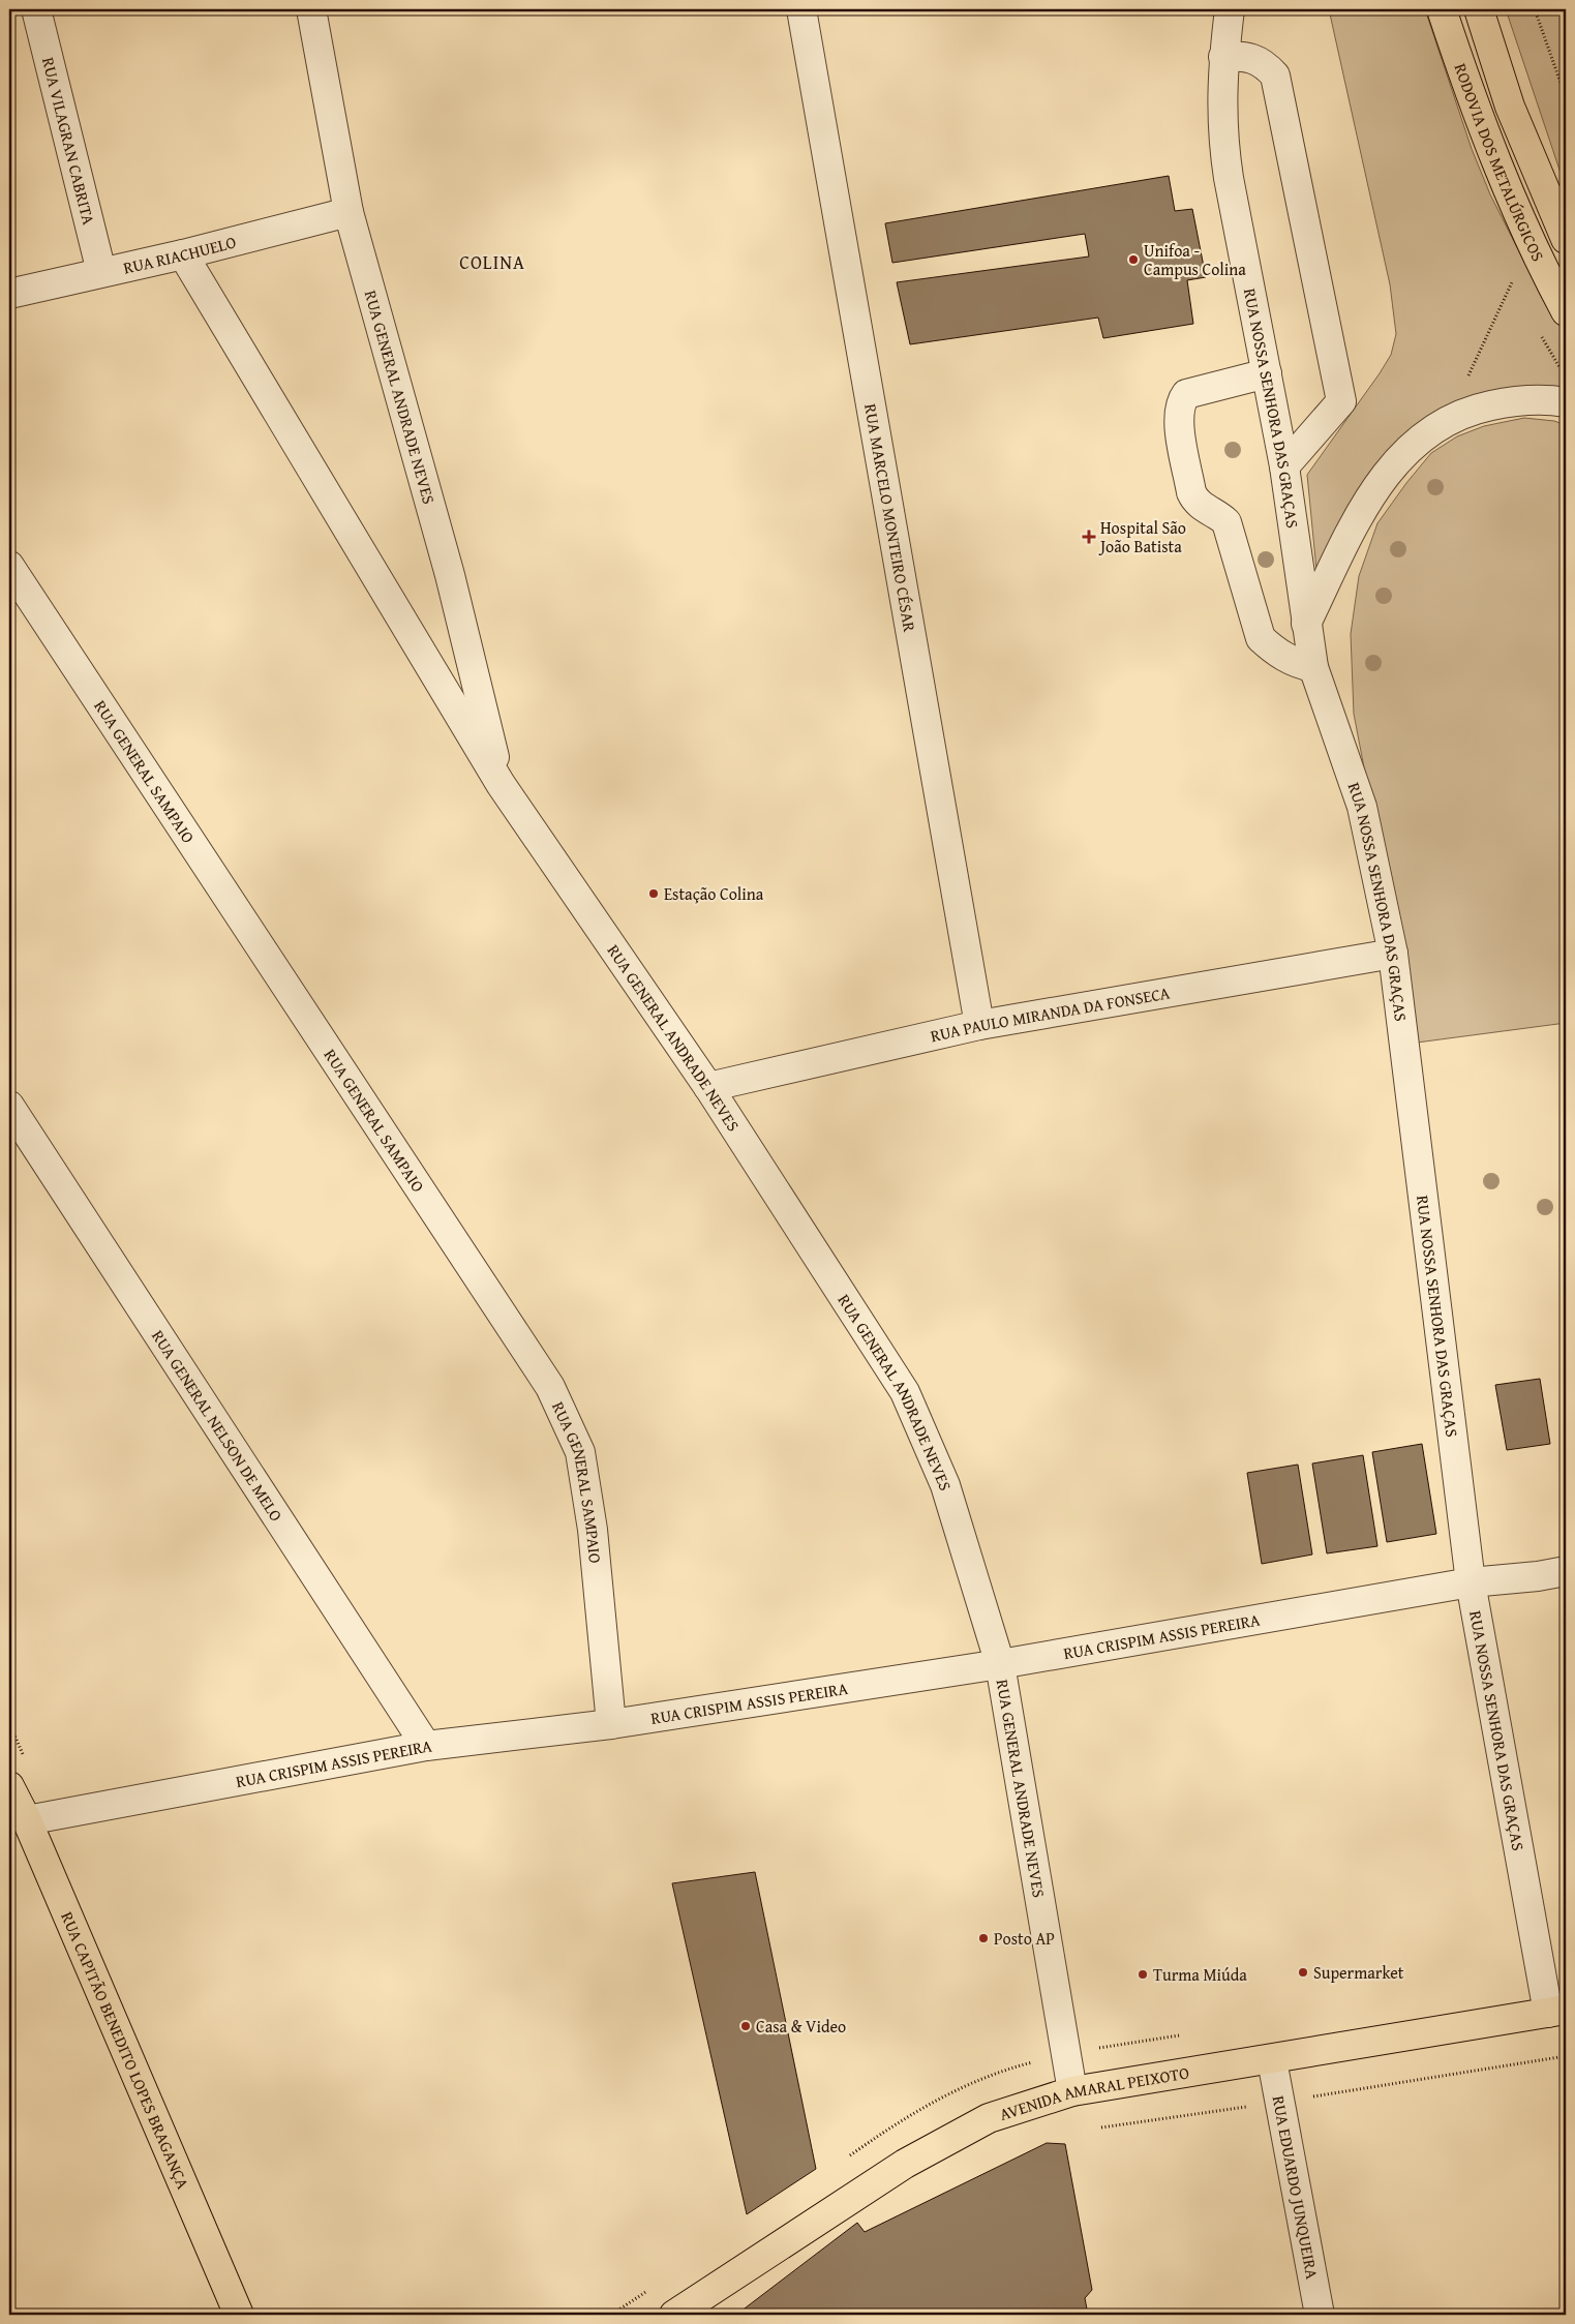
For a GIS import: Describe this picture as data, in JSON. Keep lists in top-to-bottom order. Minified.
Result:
{"streets":{"main road":["RODOVIA DOS METALÚRGICOS","RUA CAPITÃO BENEDITO LOPES BRAGANÇA","AVENIDA AMARAL PEIXOTO"],"street":["RUA VILAGRAN CABRITA","RUA RIACHUELO","RUA GENERAL ANDRADE NEVES","RUA NOSSA SENHORA DAS GRAÇAS","RUA MARCELO MONTEIRO CÉSAR","RUA GENERAL SAMPAIO","RUA PAULO MIRANDA DA FONSECA","RUA GENERAL NELSON DE MELO","RUA CRISPIM ASSIS PEREIRA","RUA EDUARDO JUNQUEIRA"]},"crossings":[["RUA VILAGRAN CABRITA","RUA RIACHUELO"],["RUA RIACHUELO","RUA GENERAL ANDRADE NEVES"],["RUA GENERAL ANDRADE NEVES","RUA PAULO MIRANDA DA FONSECA"],["RUA GENERAL ANDRADE NEVES","RUA CRISPIM ASSIS PEREIRA"],["RUA GENERAL ANDRADE NEVES","AVENIDA AMARAL PEIXOTO"],["RUA NOSSA SENHORA DAS GRAÇAS","RUA PAULO MIRANDA DA FONSECA"],["RUA NOSSA SENHORA DAS GRAÇAS","RUA CRISPIM ASSIS PEREIRA"],["RUA NOSSA SENHORA DAS GRAÇAS","AVENIDA AMARAL PEIXOTO"],["RUA MARCELO MONTEIRO CÉSAR","RUA PAULO MIRANDA DA FONSECA"],["RUA GENERAL SAMPAIO","RUA CRISPIM ASSIS PEREIRA"],["RUA GENERAL NELSON DE MELO","RUA CRISPIM ASSIS PEREIRA"],["RUA CRISPIM ASSIS PEREIRA","RUA CAPITÃO BENEDITO LOPES BRAGANÇA"],["AVENIDA AMARAL PEIXOTO","RUA EDUARDO JUNQUEIRA"]],"districts":["COLINA"],"places":{"other":["Unifoa - Campus Colina","Estação Colina","Posto AP","Supermarket","Turma Miúda","Casa & Video"],"health":["Hospital São João Batista"]}}
